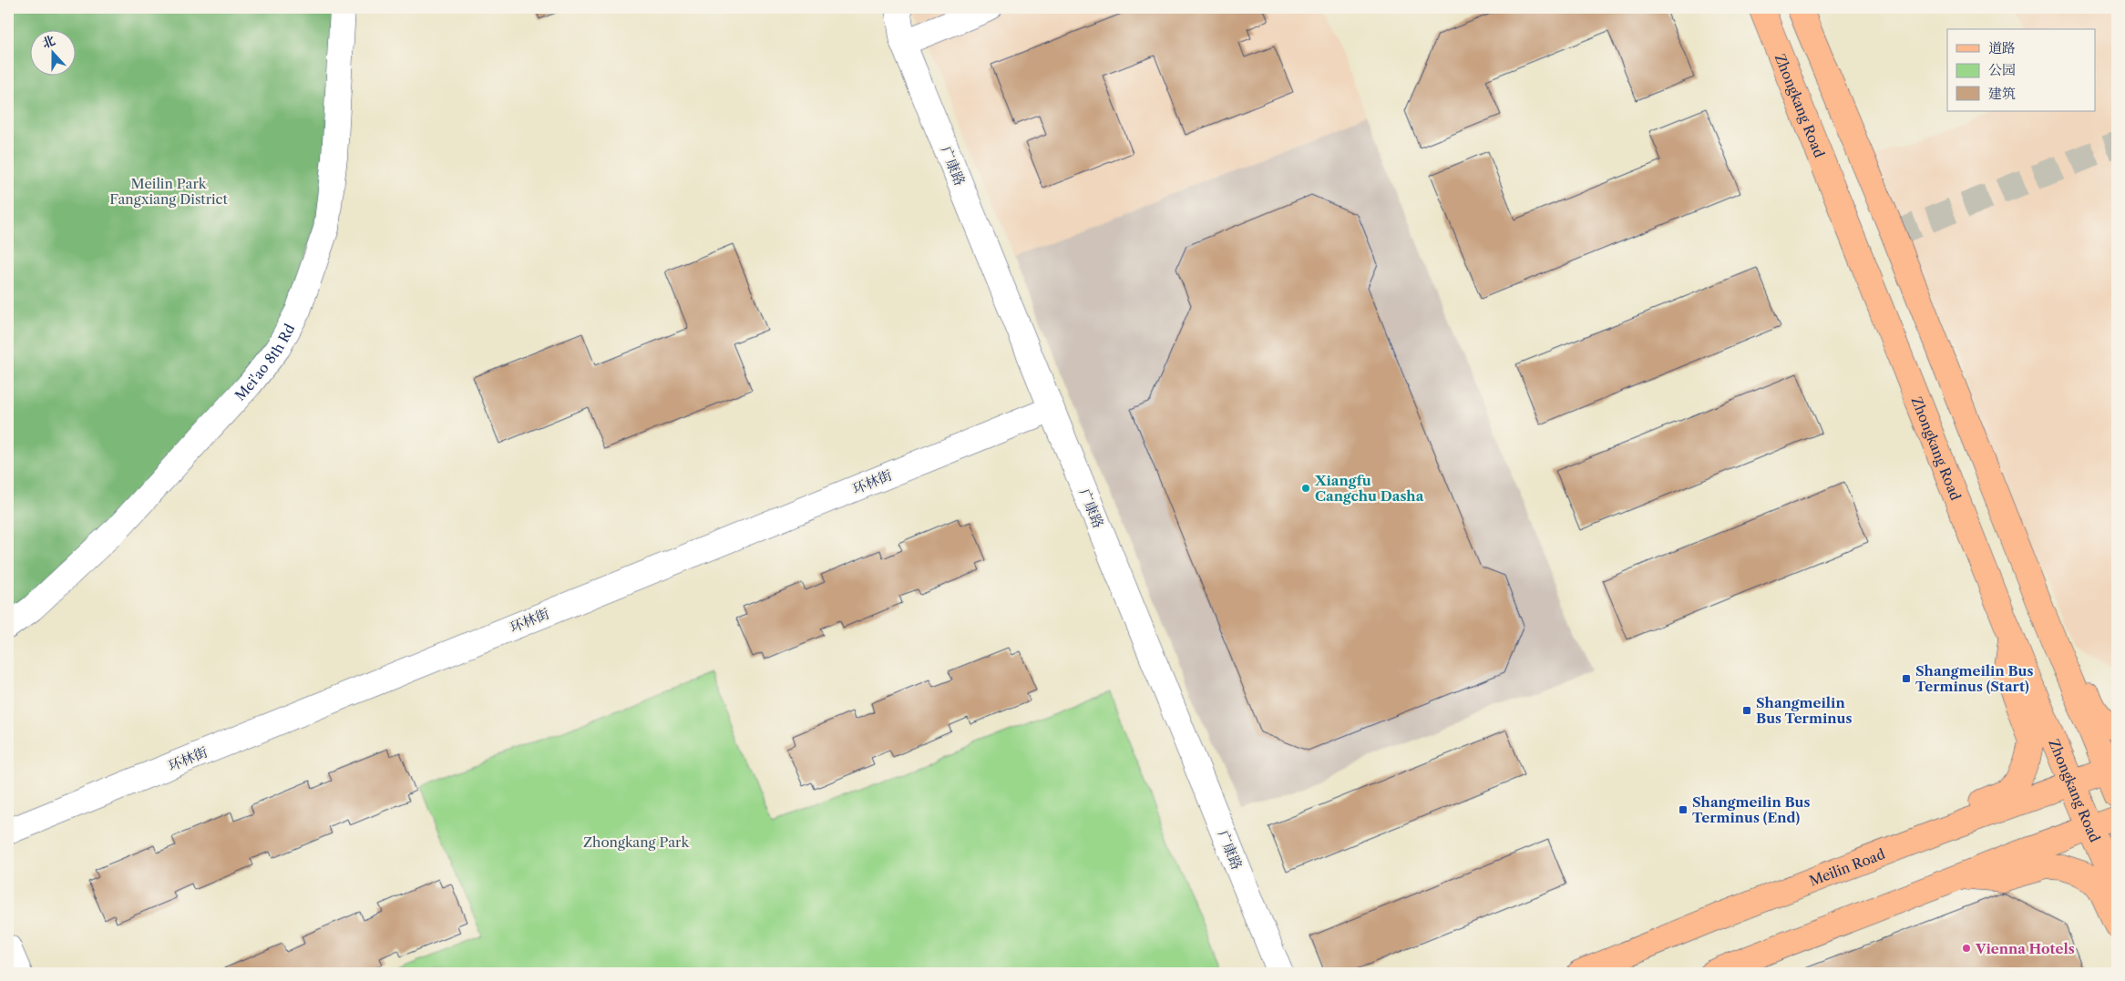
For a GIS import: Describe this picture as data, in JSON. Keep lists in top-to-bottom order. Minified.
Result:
{"streets":{"main road":["Zhongkang Road","Meilin Road"],"street":["广康路","Mei'ao 8th Rd","环林街"]},"crossings":[["Zhongkang Road","Meilin Road"],["广康路","环林街"]],"parks":["Meilin Park Fangxiang District","Zhongkang Park"],"places":{"other":["Xiangfu Cangchu Dasha","Vienna Hotels"],"transit":["Shangmeilin Bus Terminus (Start)","Shangmeilin Bus Terminus","Shangmeilin Bus Terminus (End)"]},"legend":["道路","公园","建筑"],"north":"top"}
